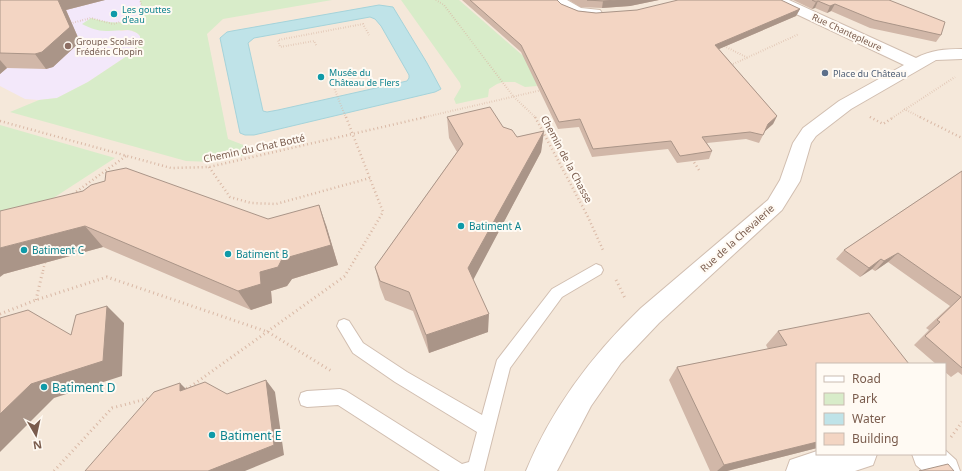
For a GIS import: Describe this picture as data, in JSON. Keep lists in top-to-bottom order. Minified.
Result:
{"streets":{"street":["Rue Chantepleure","Rue de la Chevalerie"],"path":["Chemin du Chat Botté","Chemin de la Chasse"]},"crossings":[["Rue Chantepleure","Rue de la Chevalerie"],["Chemin du Chat Botté","Chemin de la Chasse"]],"places":["Les gouttes d'eau","Groupe Scolaire Frédéric Chopin","Place du Château","Musée du Château de Flers","Batiment A","Batiment C","Batiment B","Batiment D","Batiment E"],"legend":["Road","Park","Water","Building"],"north":"bottom"}
